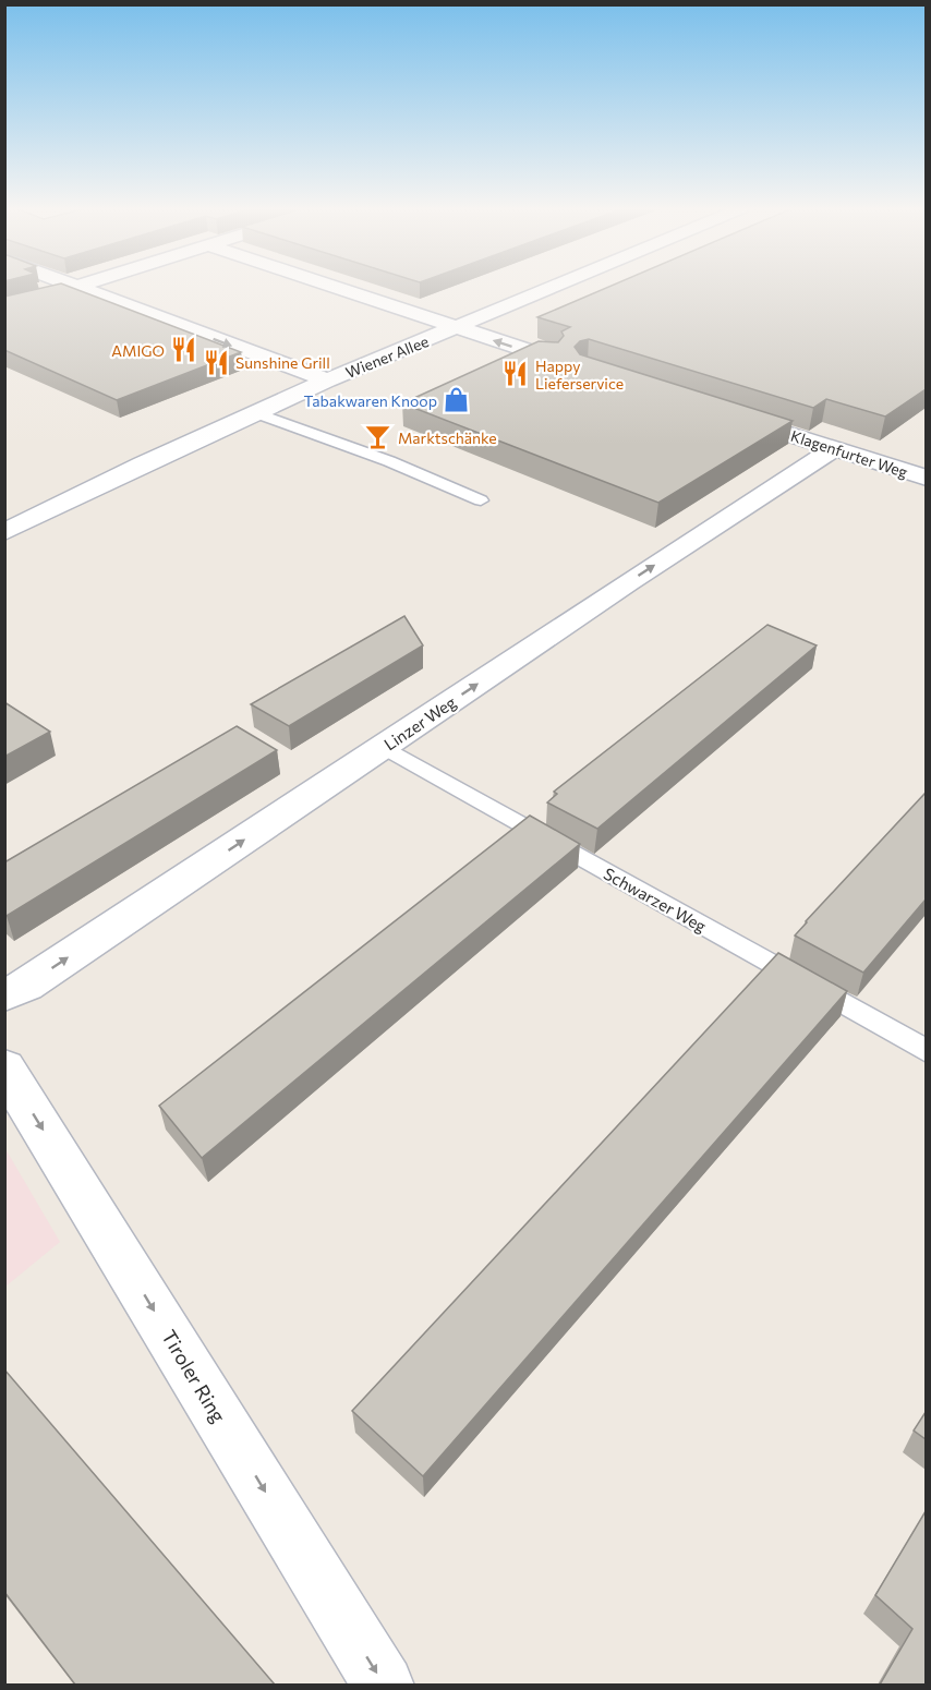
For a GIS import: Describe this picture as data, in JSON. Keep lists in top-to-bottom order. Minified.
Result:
{"streets":{"street":["Wiener Allee","Klagenfurter Weg","Linzer Weg","Tiroler Ring"],"lane":["Schwarzer Weg"]},"crossings":[["Klagenfurter Weg","Linzer Weg"],["Linzer Weg","Schwarzer Weg"]],"one_way":["Linzer Weg","Tiroler Ring"],"places":{"restaurant":["AMIGO","Sunshine Grill","Happy Lieferservice"],"shop":["Tabakwaren Knoop"],"bar":["Marktschänke"]}}
